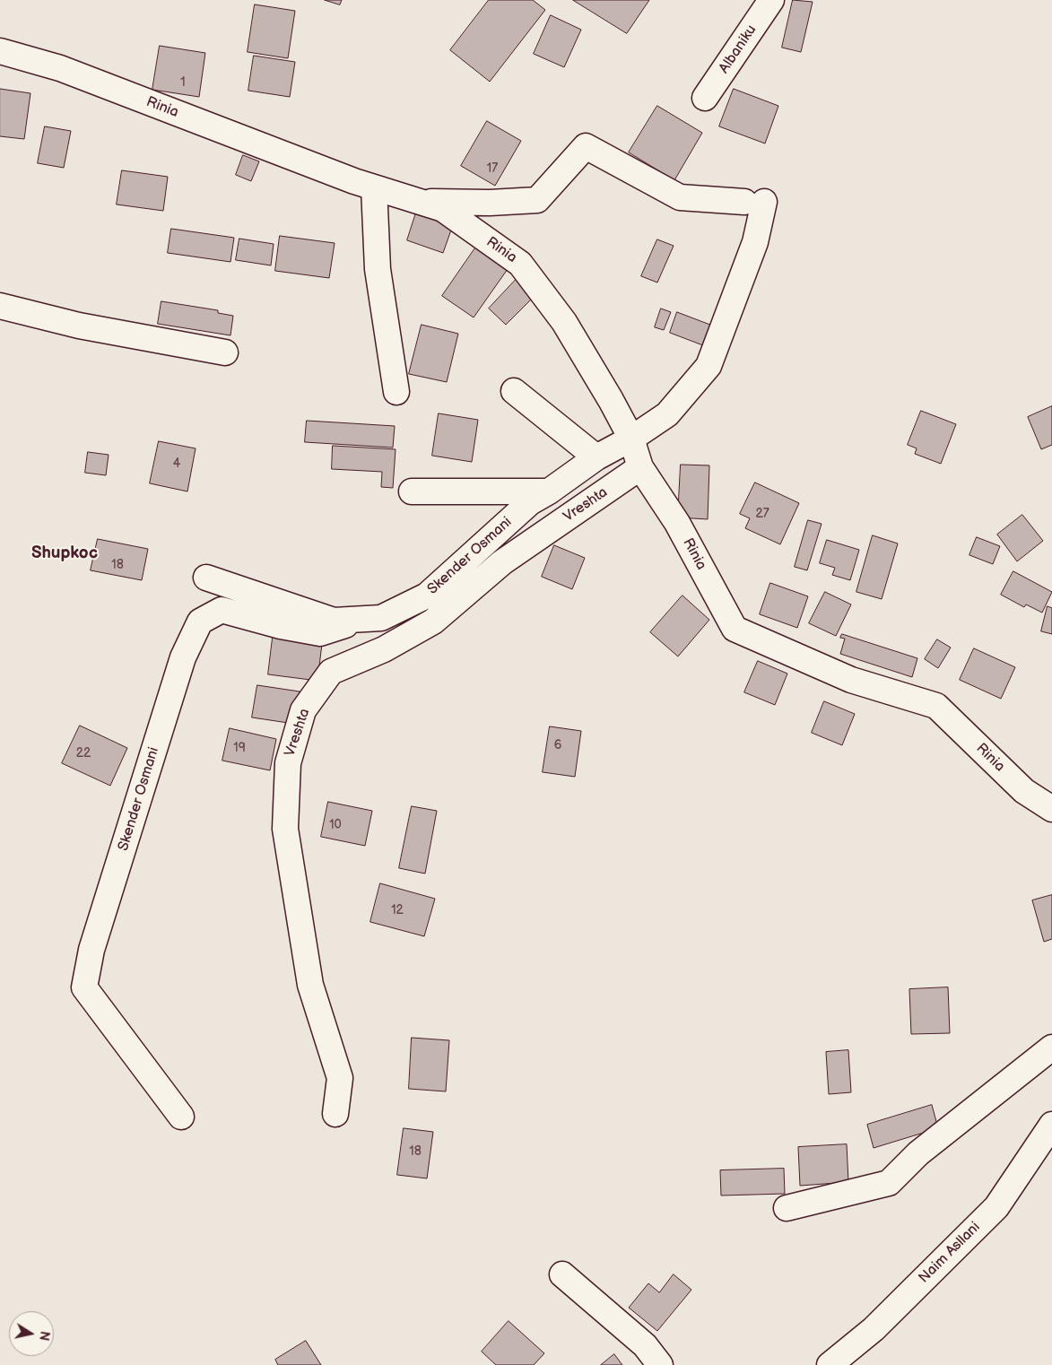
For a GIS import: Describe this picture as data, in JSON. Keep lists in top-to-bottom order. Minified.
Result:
{"streets":{"street":["Albaniku","Rinia","Vreshta","Skender Osmani","Naim Asllani"]},"crossings":[["Rinia","Vreshta"],["Rinia","Skender Osmani"]],"districts":["Shupkoc"],"house_numbers":["1","17","4","27","18","6","19","22","10","12","18"],"north":"right"}
